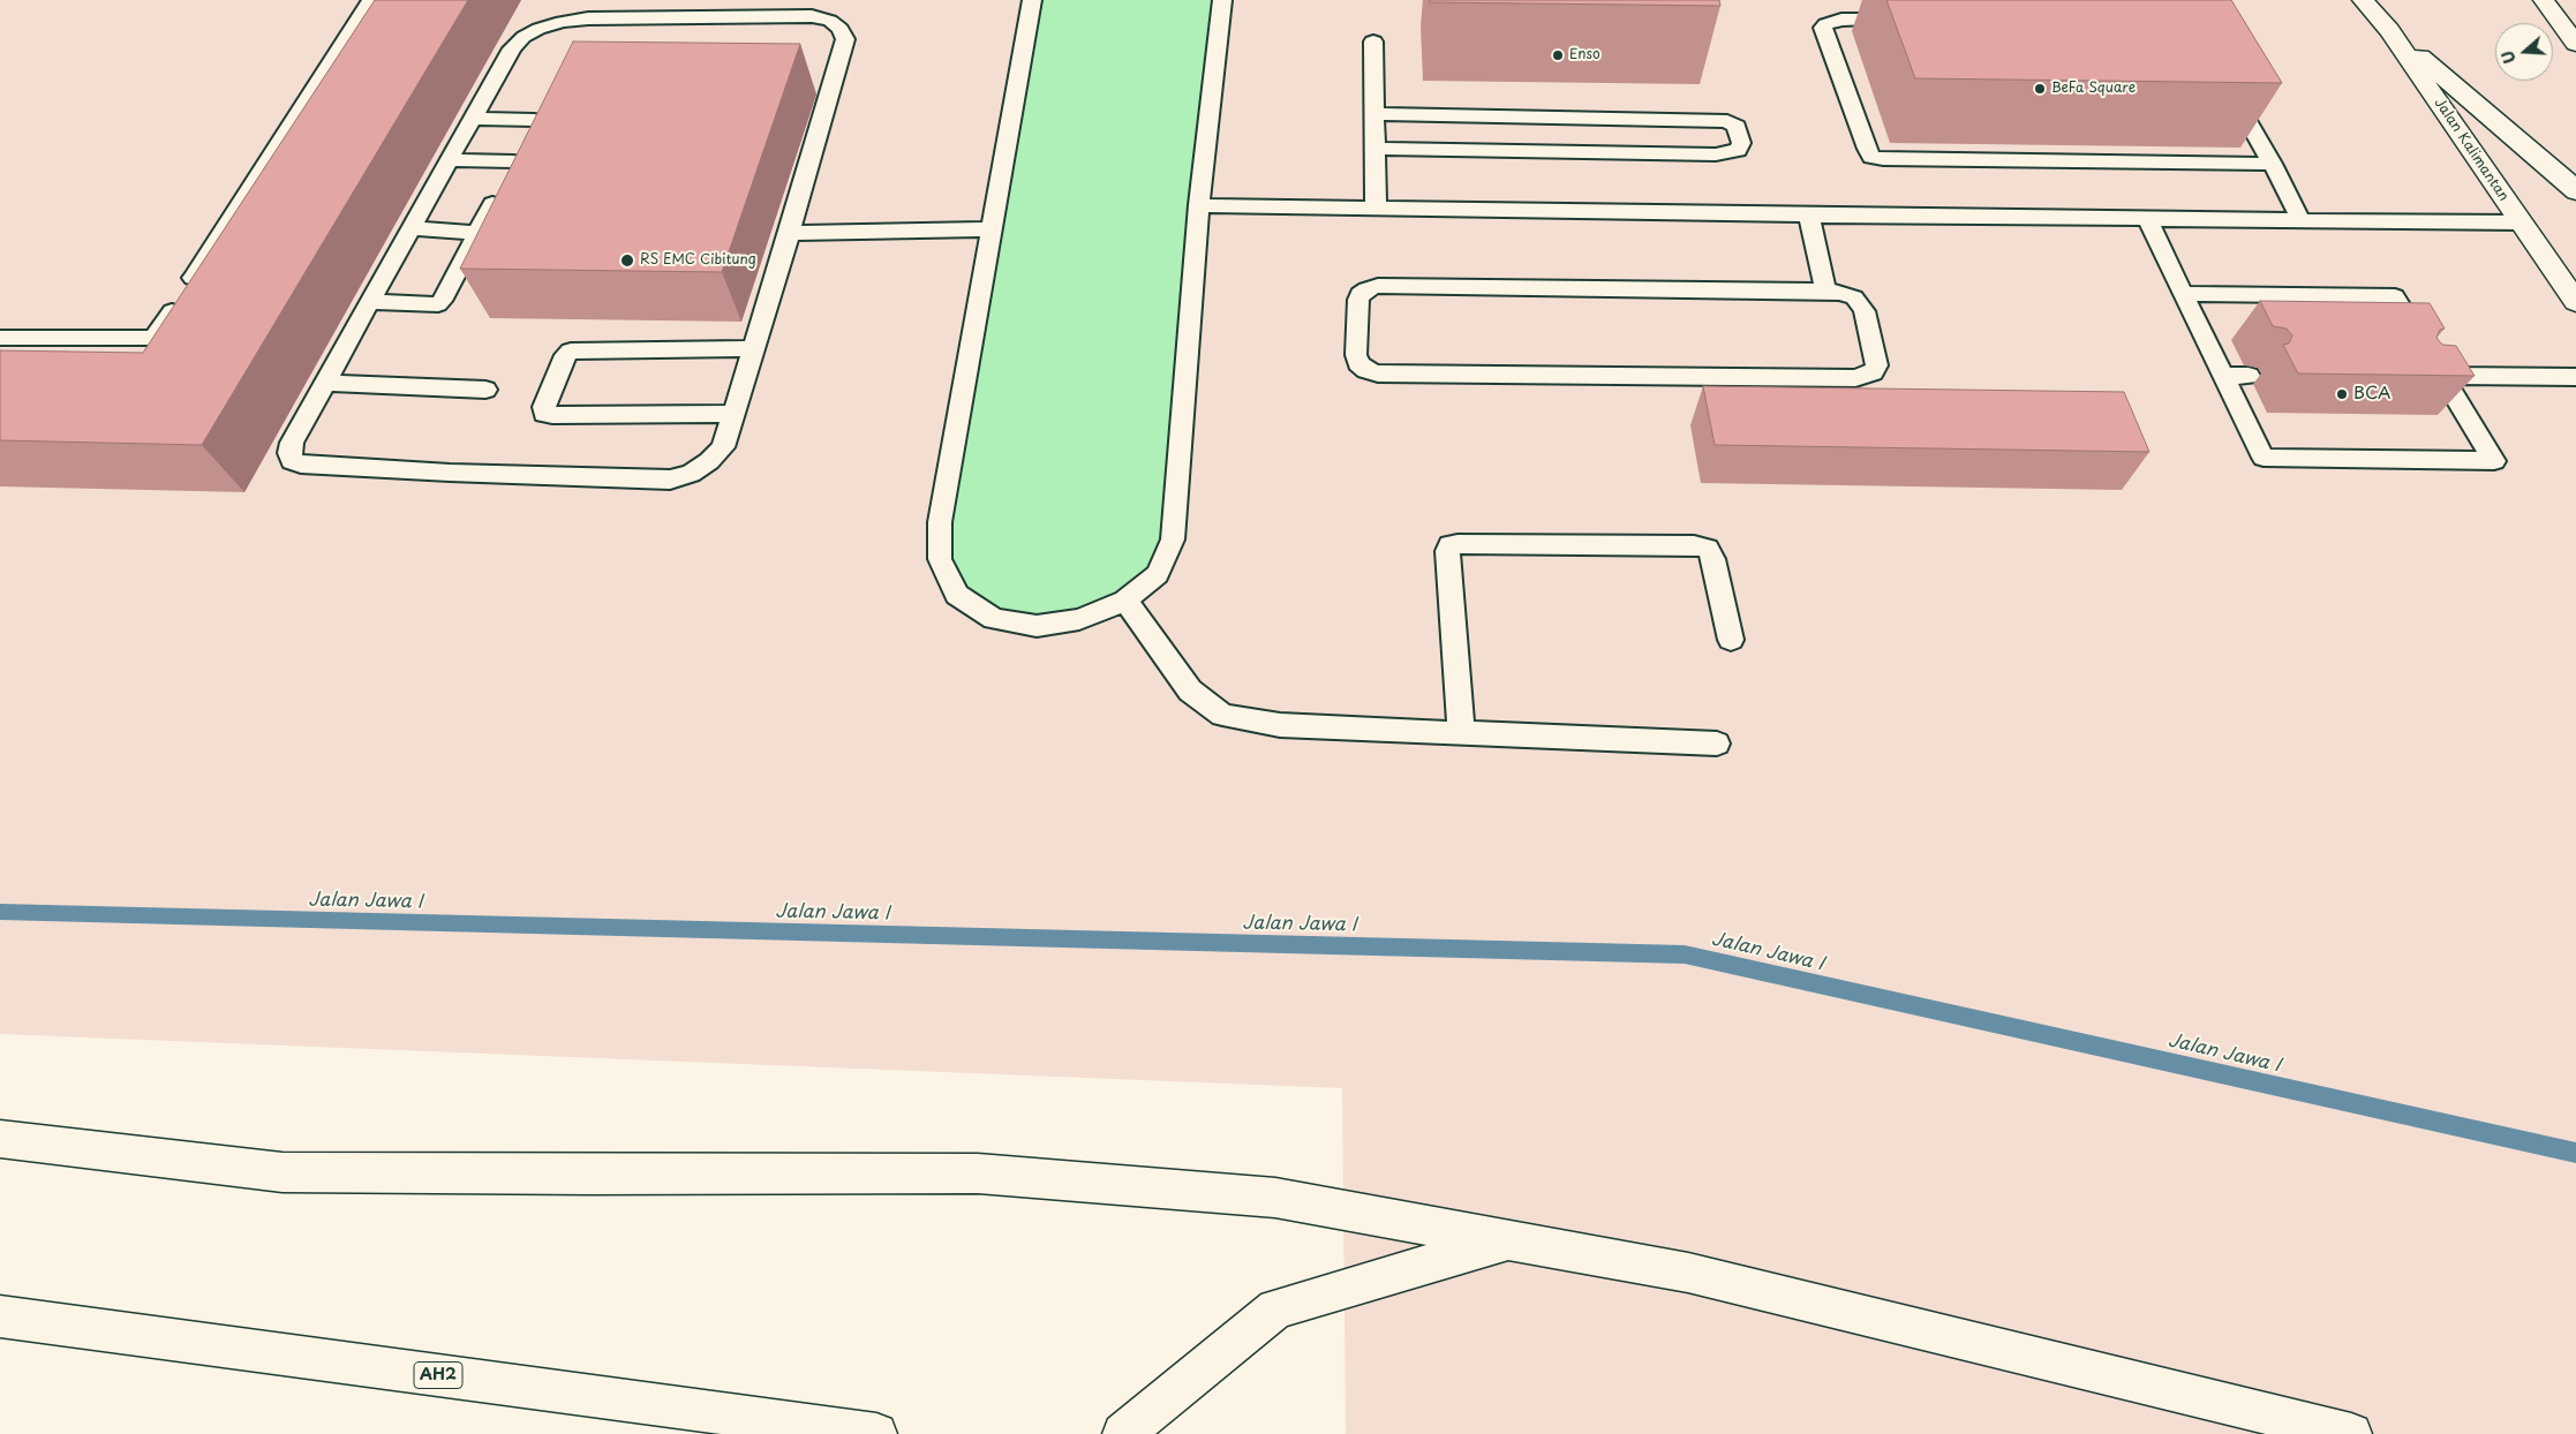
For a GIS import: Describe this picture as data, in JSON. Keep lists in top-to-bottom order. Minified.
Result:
{"streets":{"main road":["Jalan Kalimantan","AH2"]},"water":["Jalan Jawa I"],"places":["Enso","BeFa Square","RS EMC Cibitung","BCA"],"north":"left"}
